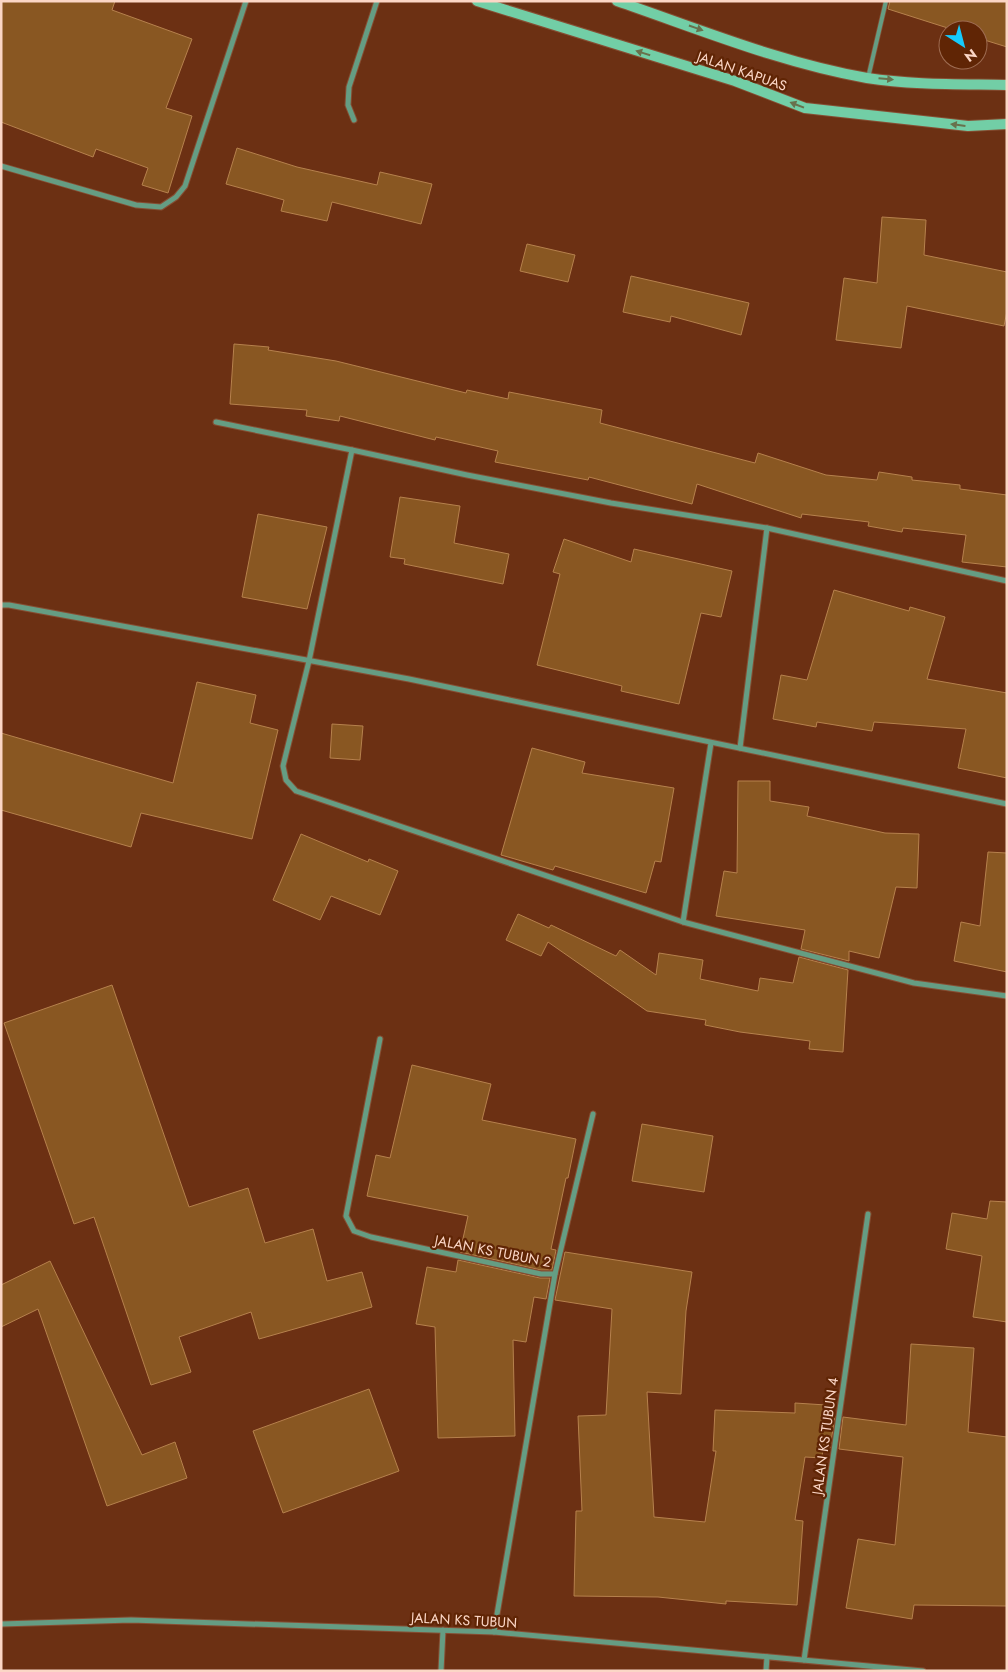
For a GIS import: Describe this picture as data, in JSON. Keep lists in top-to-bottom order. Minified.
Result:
{"streets":{"street":["JALAN KAPUAS","JALAN KS TUBUN 2","JALAN KS TUBUN 4","JALAN KS TUBUN"]},"crossings":[["JALAN KS TUBUN 2","JALAN KS TUBUN"],["JALAN KS TUBUN 4","JALAN KS TUBUN"]],"north":"bottom right"}
